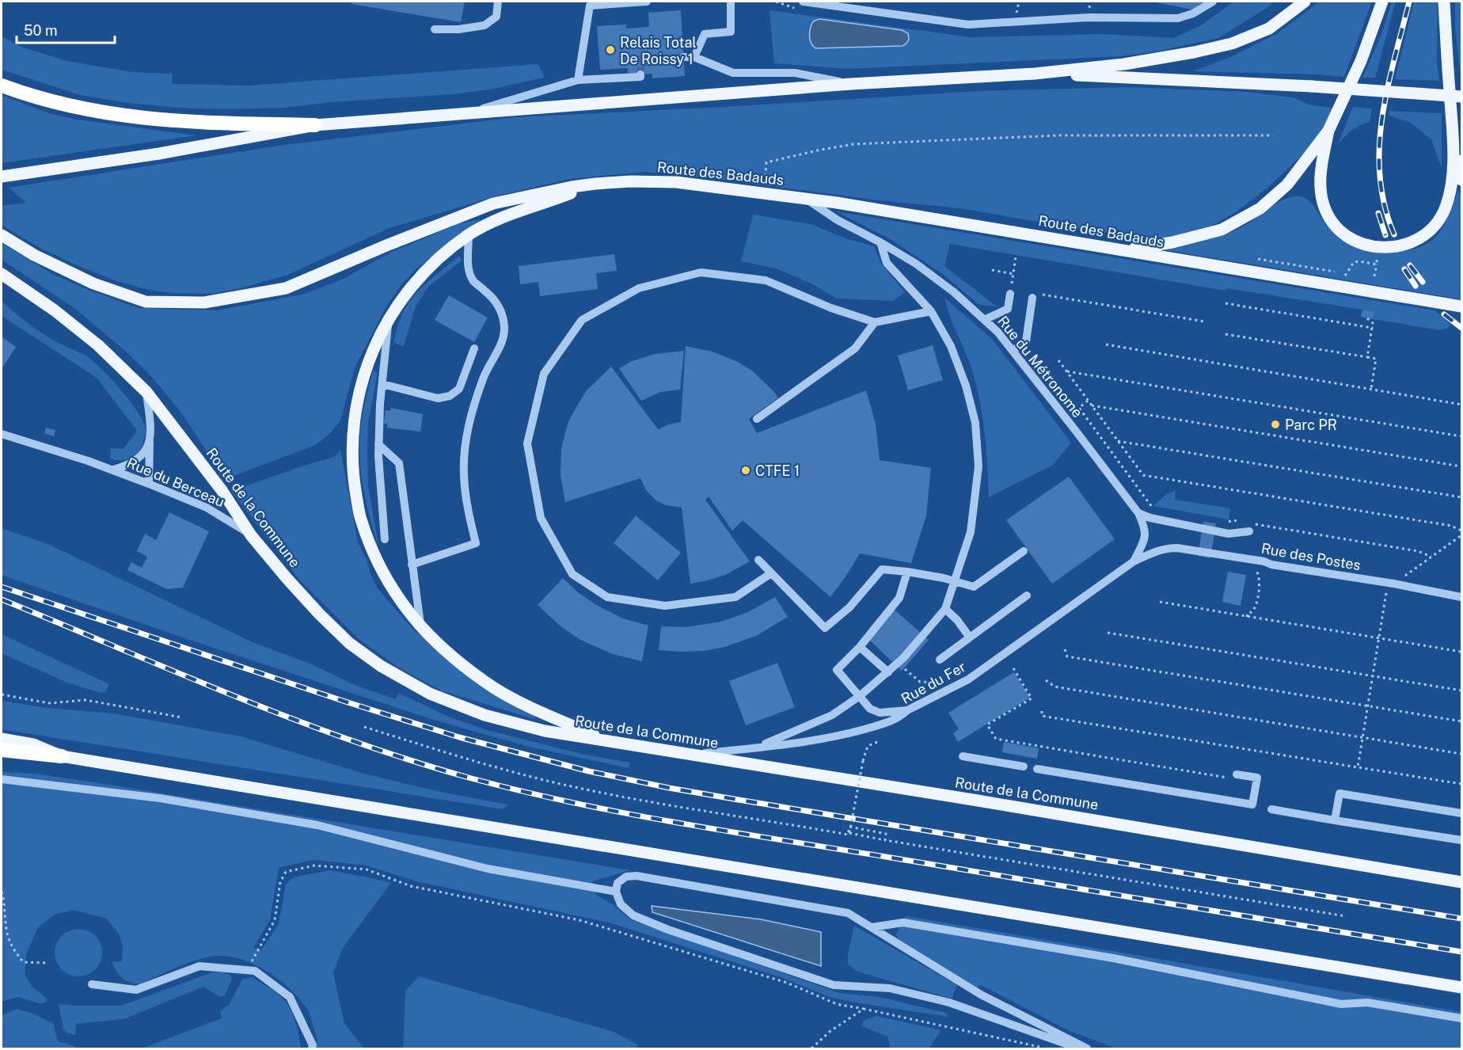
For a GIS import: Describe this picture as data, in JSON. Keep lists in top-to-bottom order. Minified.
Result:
{"streets":{"main road":["Route des Badauds","Route de la Commune"],"street":["Rue du Métronome","Rue du Berceau","Rue des Postes","Rue du Fer"]},"crossings":[["Route des Badauds","Rue du Métronome"],["Rue du Métronome","Rue du Fer"],["Rue du Berceau","Route de la Commune"],["Route de la Commune","Rue du Fer"],["Rue des Postes","Rue du Fer"]],"places":["Relais Total De Roissy 1","Parc PR","CTFE 1"],"scale_bar":"50 m"}
